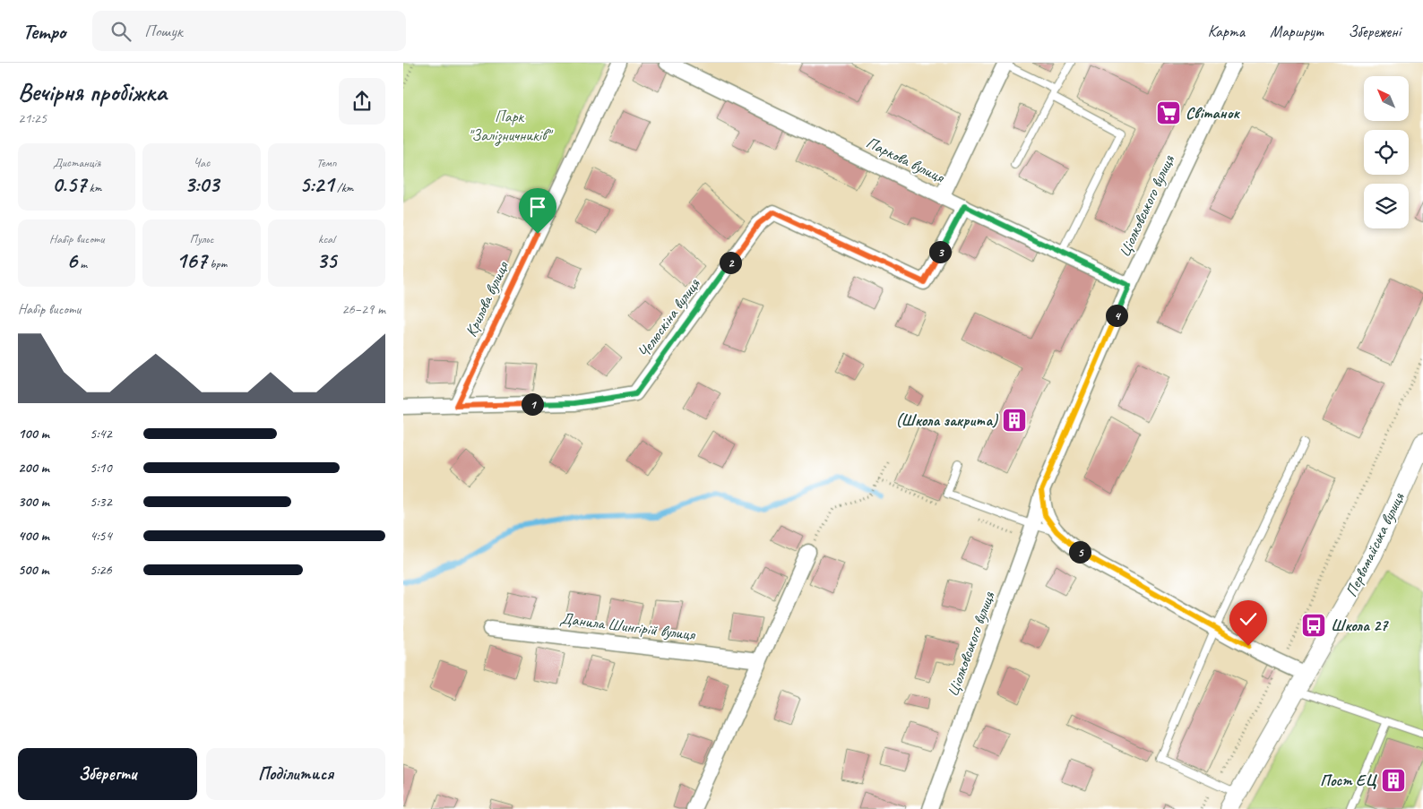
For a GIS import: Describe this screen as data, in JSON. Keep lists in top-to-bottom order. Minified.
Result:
{"streets":{"street":["Паркова вулиця","Ціолковського вулиця","Крилова вулиця","Челюскіна вулиця","Первомайська вулиця","Данила Шингірій вулиця"]},"crossings":[["Паркова вулиця","Ціолковського вулиця"],["Паркова вулиця","Челюскіна вулиця"],["Крилова вулиця","Челюскіна вулиця"]],"parks":["Парк \"Залізничників\""],"places":{"supermarket":["Світанок"],"building":["(Школа закрита)","Пост ЕЦ"],"bus stop":["Школа 27"]},"north":"top left","page":{"header":"Tempo","search":"Пошук","nav":["Карта","Маршрут","Збережені"],"heading":["Вечірня пробіжка","21:25"],"stats":[["Дистанція","0.57 km"],["Час","3:03"],["Темп","5:21 /km"],["Набір висоти","6 m"],["Пульс","167 bpm"],["kcal","35"]],"pins":["3","2","4","1","5"],"chart":["Набір висоти","26–29 m"],"list":[{"name":"100 m","note":"5:42"},{"name":"200 m","note":"5:10"},{"name":"300 m","note":"5:32"},{"name":"400 m","note":"4:54"},{"name":"500 m","note":"5:26"}],"buttons":["Зберегти","Поділитися"]}}
